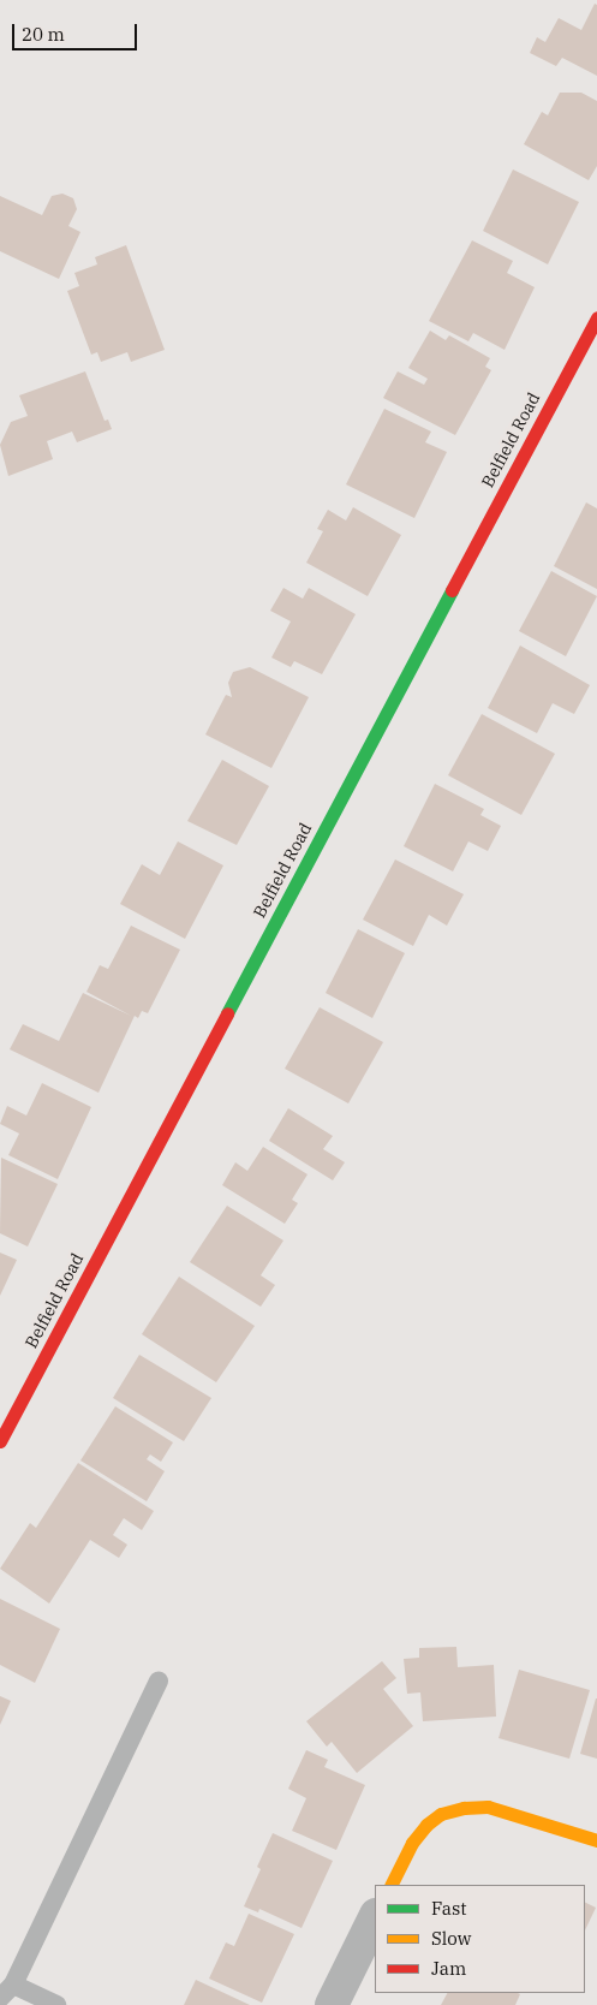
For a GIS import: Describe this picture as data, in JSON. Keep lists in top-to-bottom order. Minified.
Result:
{"streets":{"street":["Belfield Road"]},"legend":["Fast","Slow","Jam"],"scale_bar":"20 m"}
